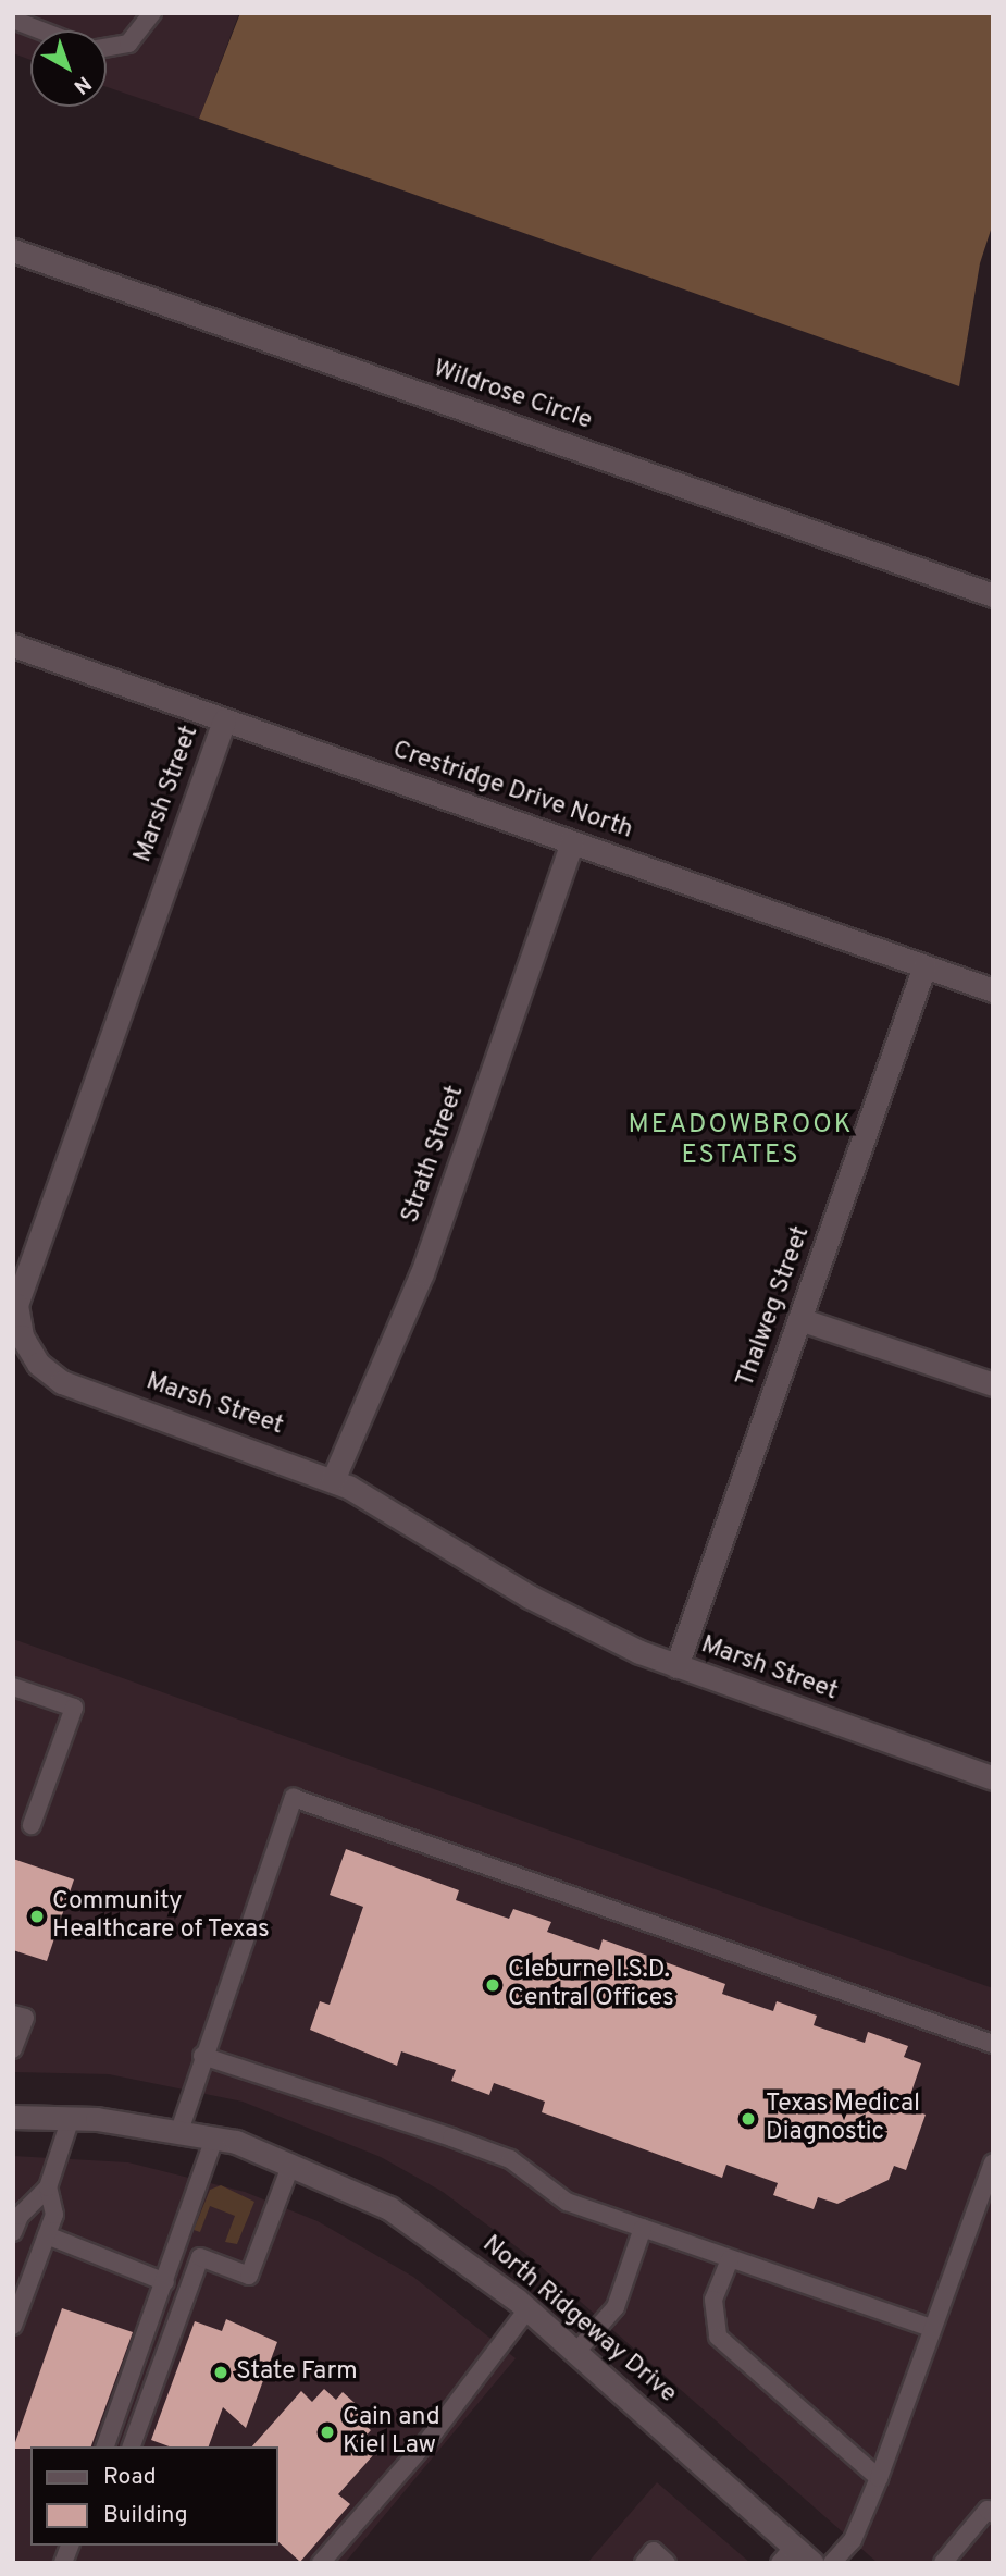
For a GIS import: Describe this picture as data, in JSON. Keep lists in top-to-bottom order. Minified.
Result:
{"streets":{"street":["Wildrose Circle","Crestridge Drive North","Marsh Street","Strath Street","Thalweg Street","North Ridgeway Drive"]},"crossings":[["Crestridge Drive North","Marsh Street"],["Crestridge Drive North","Strath Street"],["Crestridge Drive North","Thalweg Street"],["Marsh Street","Strath Street"],["Marsh Street","Thalweg Street"]],"districts":["MEADOWBROOK ESTATES"],"places":["Community Healthcare of Texas","Cleburne I.S.D. Central Offices","Texas Medical Diagnostic","State Farm","Cain and Kiel Law"],"legend":["Road","Building"],"north":"bottom right"}
